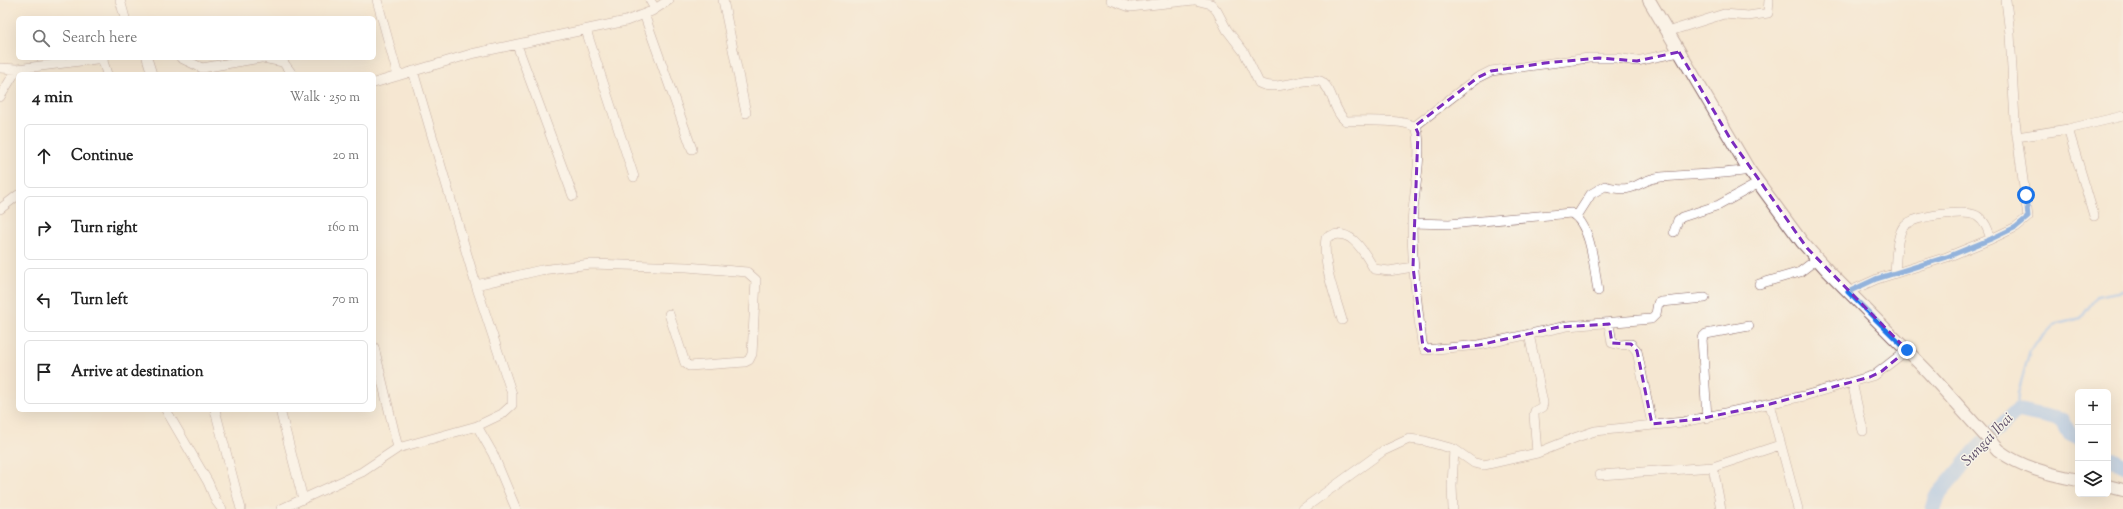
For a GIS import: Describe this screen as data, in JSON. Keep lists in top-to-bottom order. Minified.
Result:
{"water":["Sungai Ibai"],"page":{"search":"Search here","heading":["4 min","Walk · 250 m"],"list":[["Continue","20 m"],["Turn right","160 m"],["Turn left","70 m"],"Arrive at destination"],"map_buttons":["+","−"]}}
